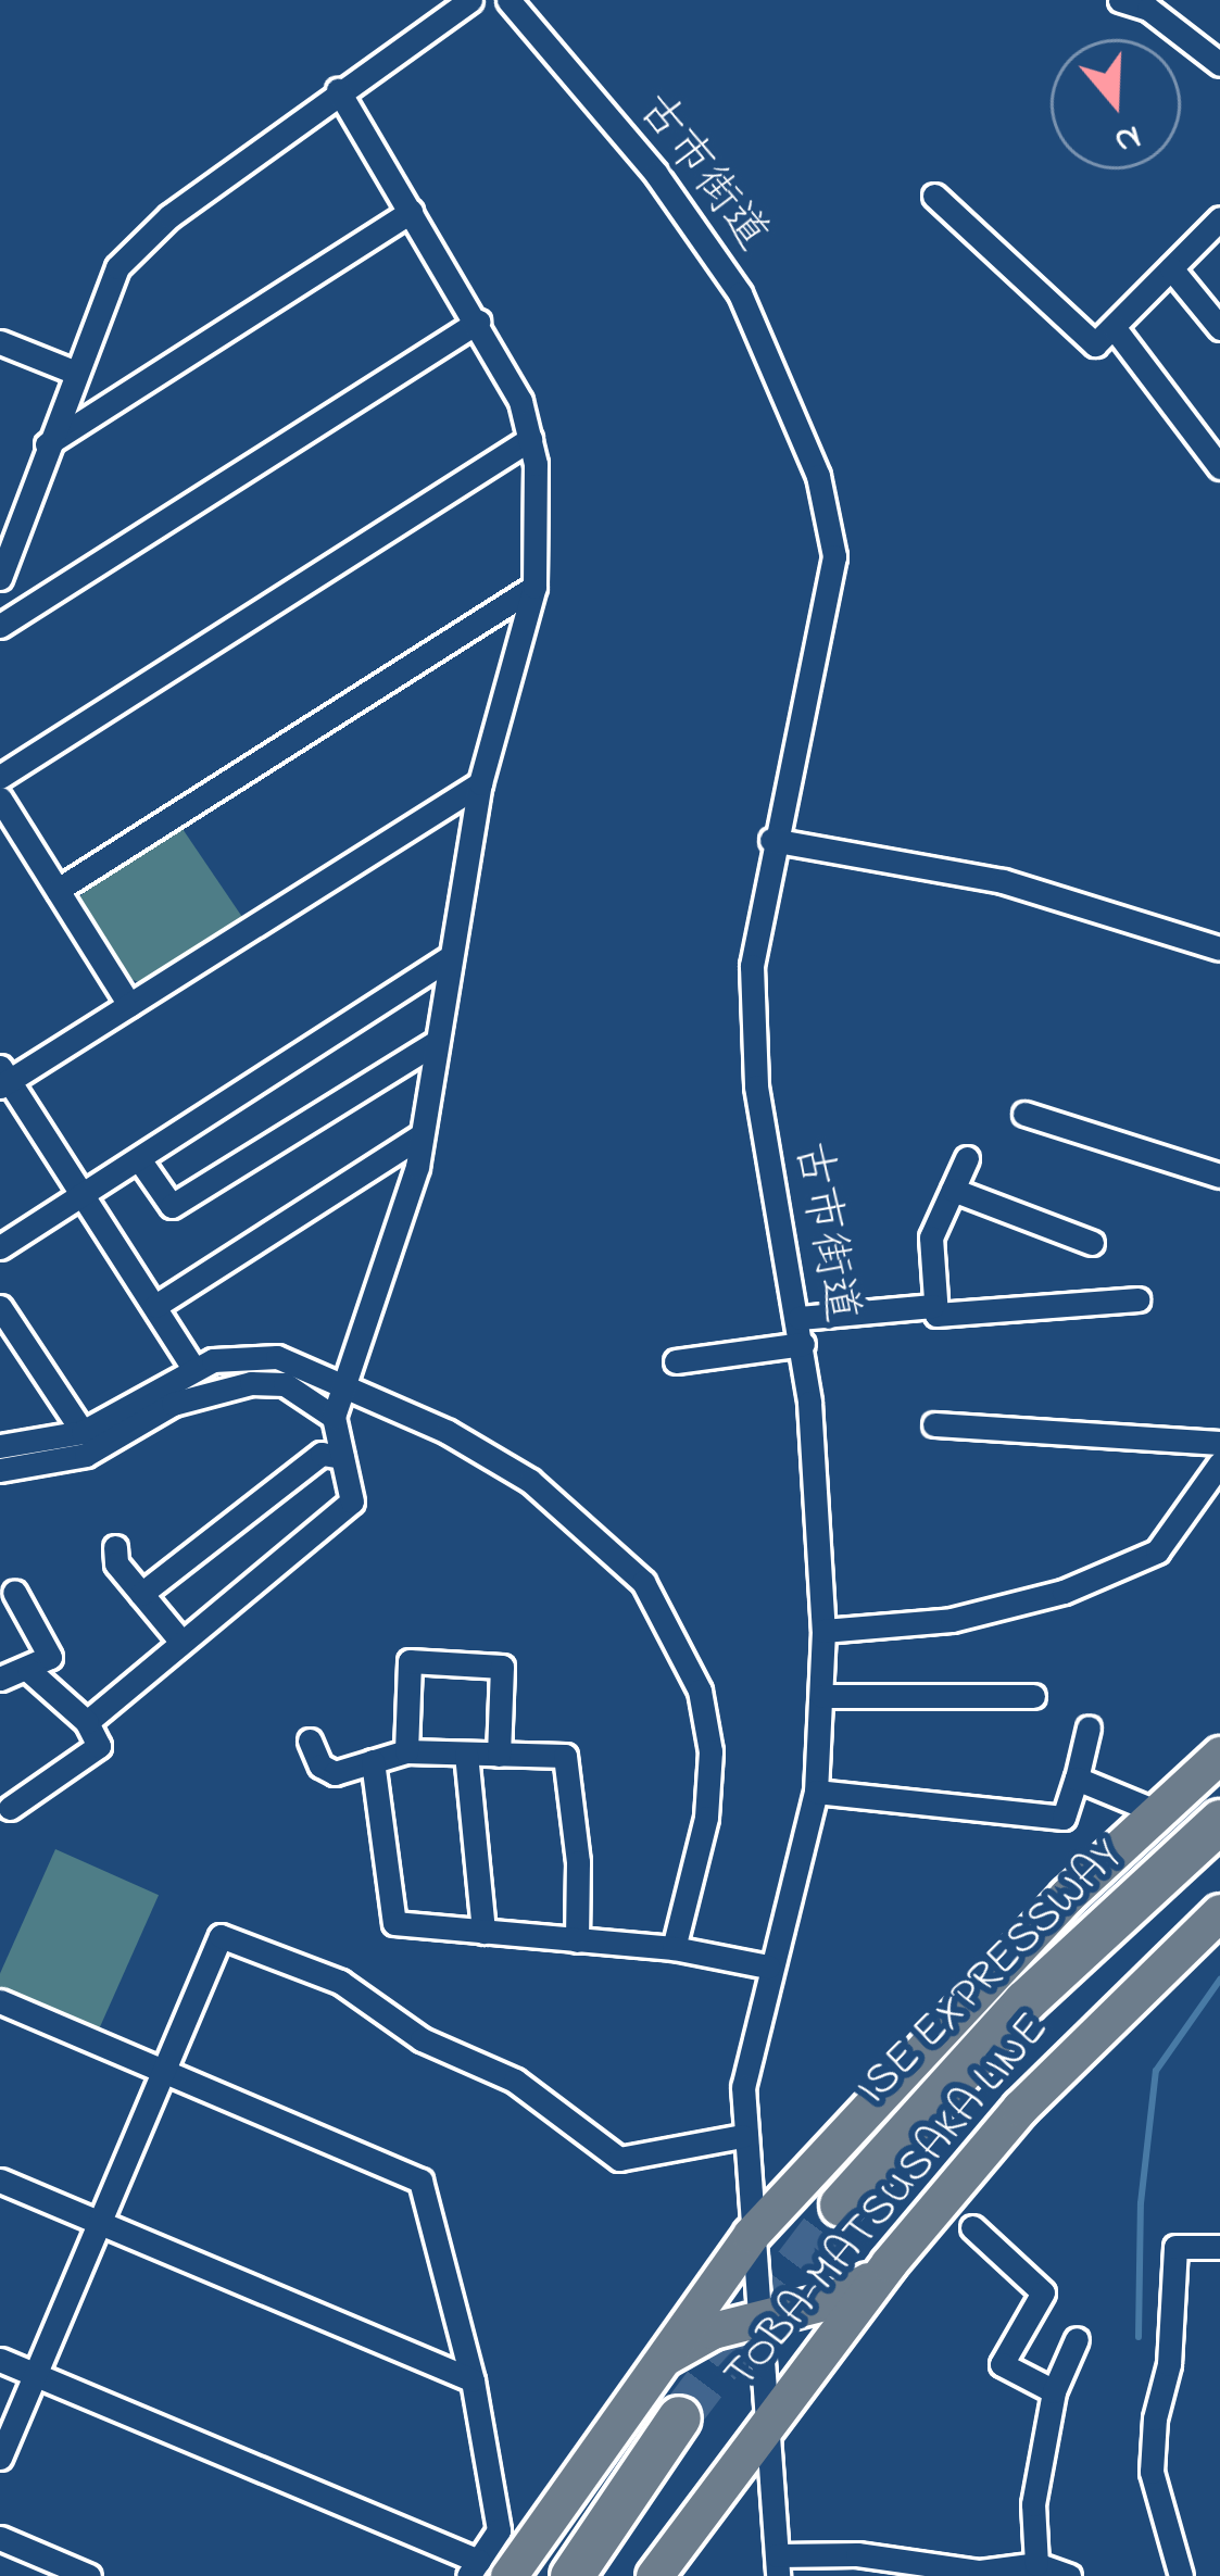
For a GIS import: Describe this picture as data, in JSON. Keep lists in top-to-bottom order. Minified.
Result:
{"streets":{"highway":["ISE EXPRESSWAY"],"main road":["TOBA-MATSUSAKA LINE"],"street":["古市街道"]},"crossings":[["古市街道","TOBA-MATSUSAKA LINE"]],"north":"bottom"}
